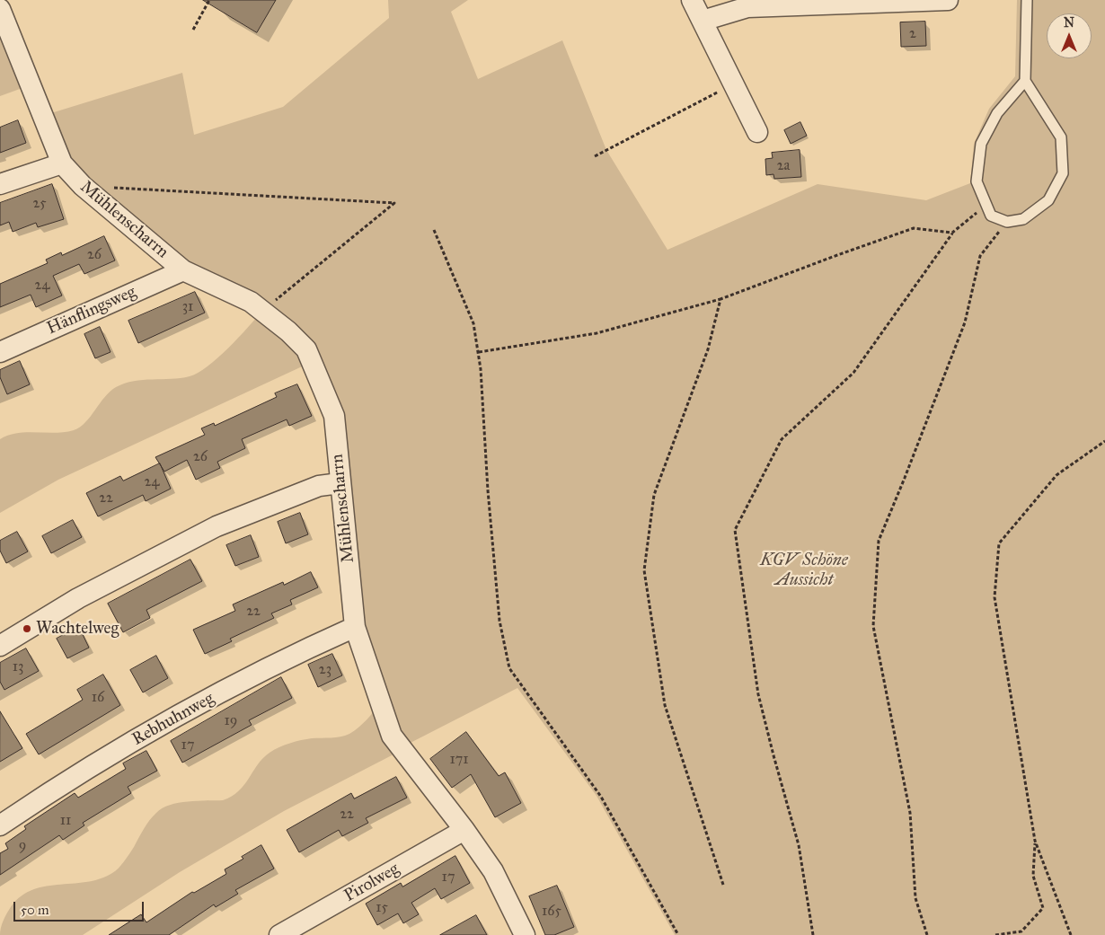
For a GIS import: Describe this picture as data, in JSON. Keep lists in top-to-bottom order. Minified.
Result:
{"streets":{"street":["Mühlenscharrn","Hänflingsweg","Rebhuhnweg","Pirolweg"]},"crossings":[["Mühlenscharrn","Hänflingsweg"],["Mühlenscharrn","Rebhuhnweg"],["Mühlenscharrn","Pirolweg"]],"parks":["KGV Schöne Aussicht"],"places":["Wachtelweg"],"house_numbers":["2","2a","25","26","24","31","26","24","22","22","13","23","16","19","17","171","22","11","9","17","15","165"],"scale_bar":"50 m","north":"top"}
